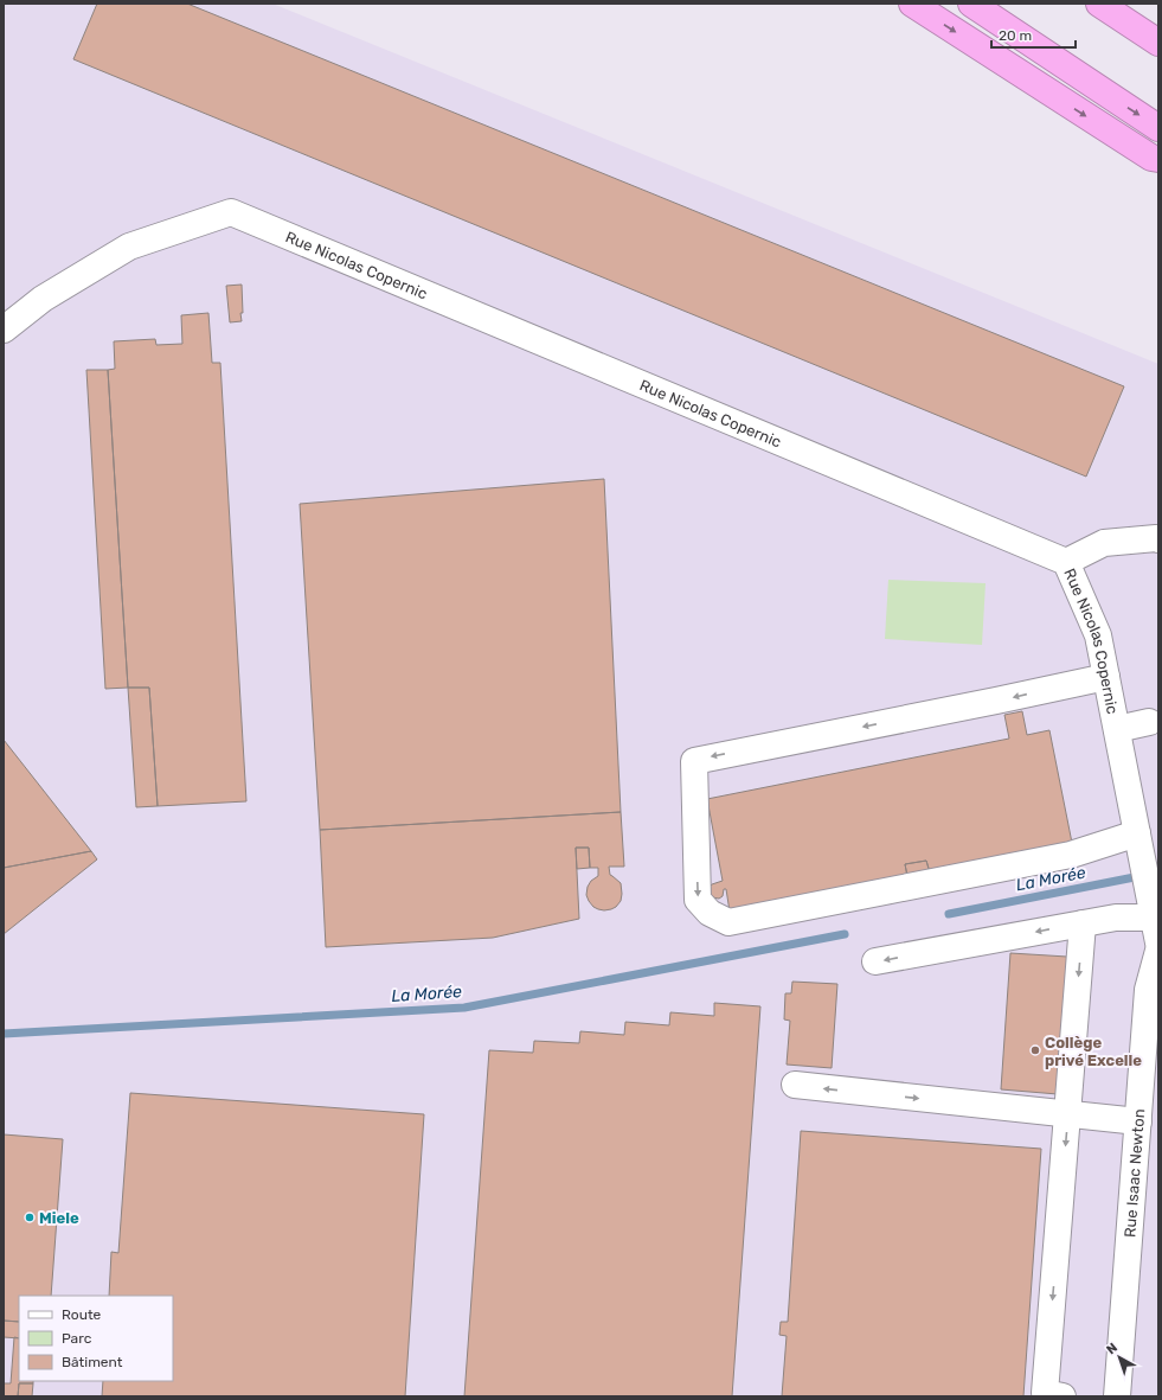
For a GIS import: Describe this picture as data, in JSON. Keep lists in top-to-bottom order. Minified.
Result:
{"streets":{"street":["Rue Nicolas Copernic","Rue Isaac Newton"]},"water":["La Morée"],"places":["Collège privé Excelle","Miele"],"legend":["Route","Parc","Bâtiment"],"scale_bar":"20 m","north":"top left"}
